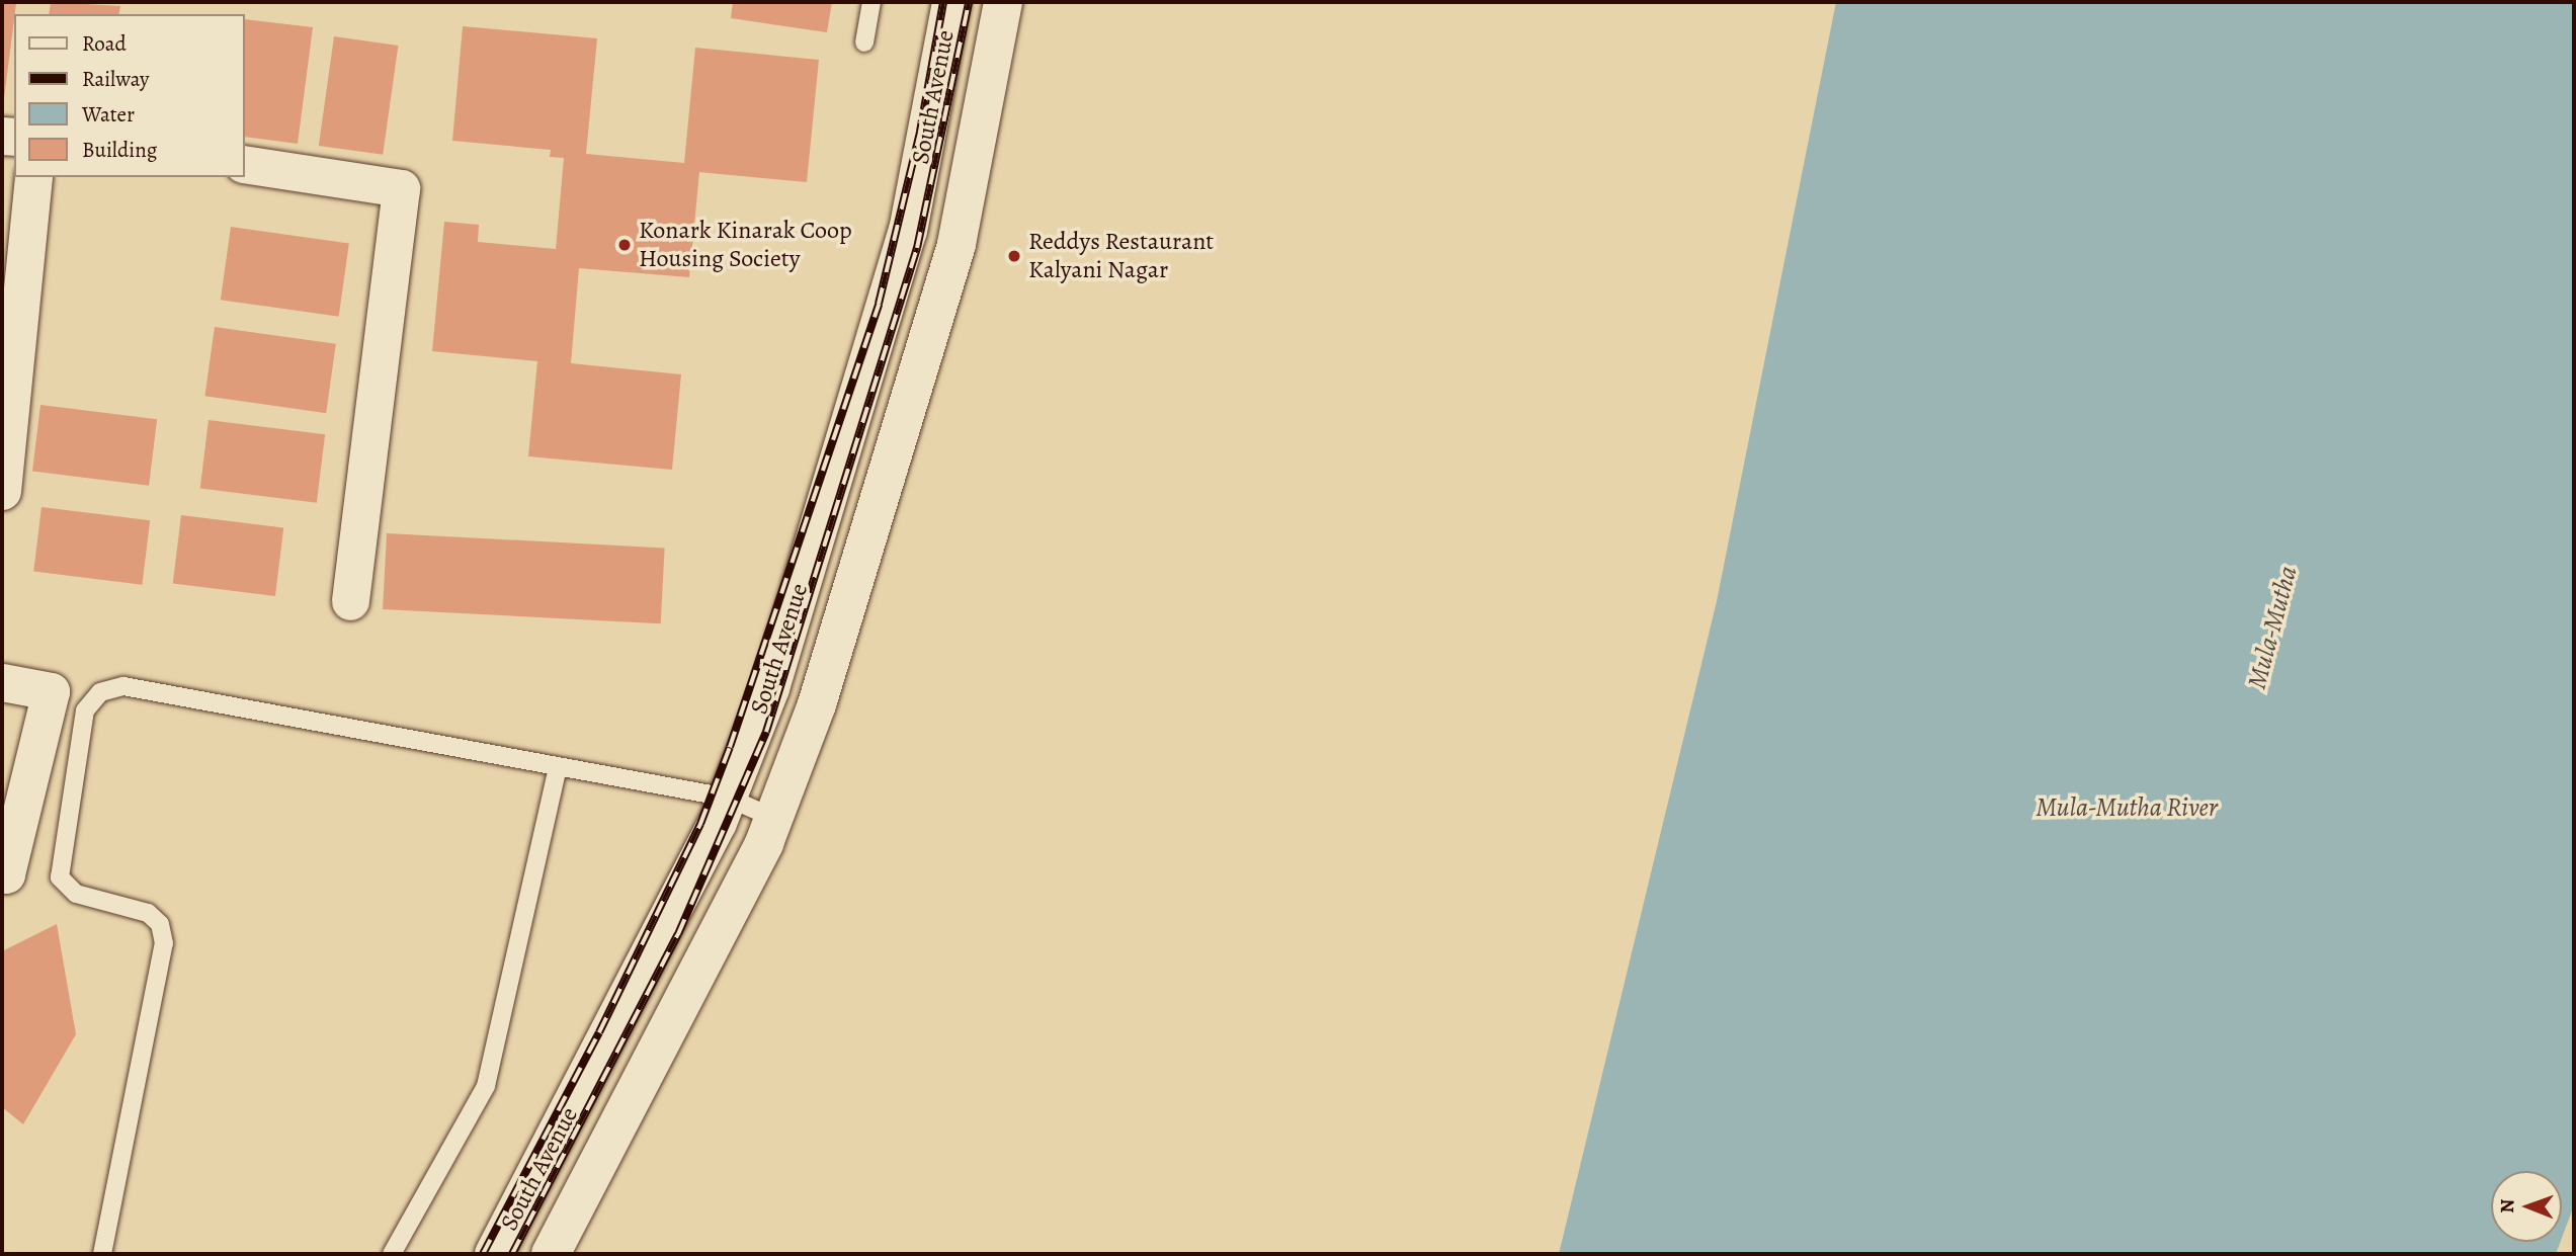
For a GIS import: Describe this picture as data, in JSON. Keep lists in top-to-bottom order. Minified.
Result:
{"streets":{"main road":["South Avenue"]},"water":["Mula-Mutha","Mula-Mutha River"],"places":["Konark Kinarak Coop Housing Society","Reddys Restaurant Kalyani Nagar"],"legend":["Road","Railway","Water","Building"],"north":"left"}
